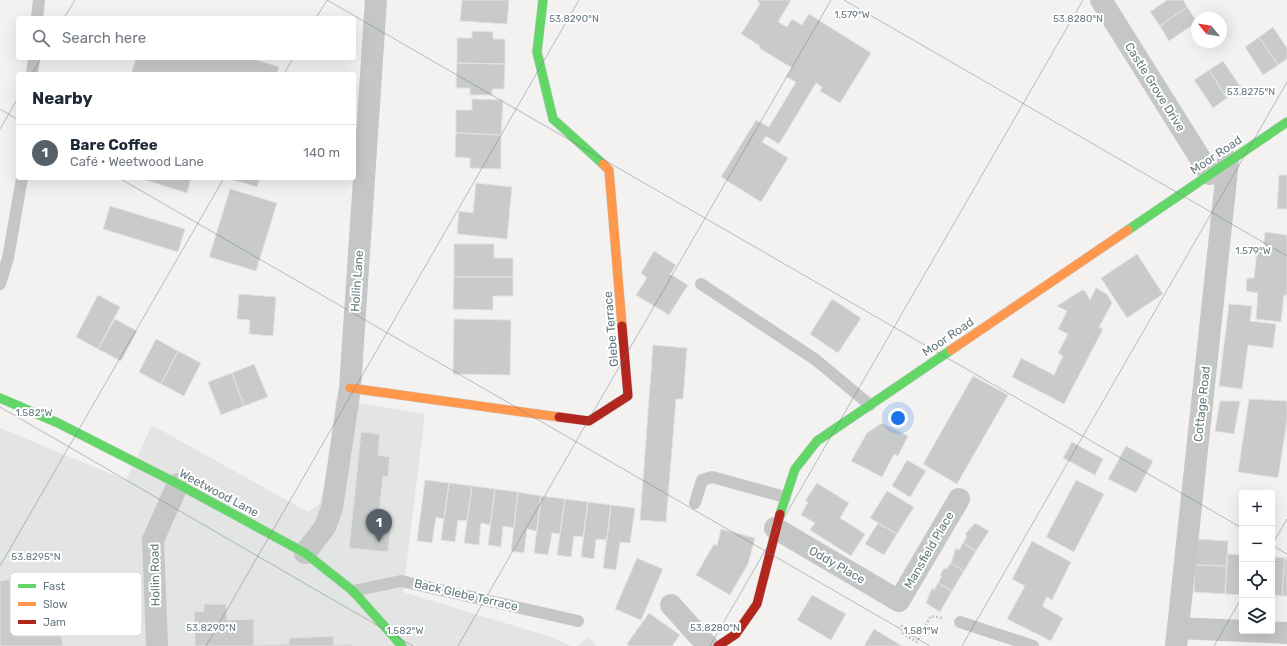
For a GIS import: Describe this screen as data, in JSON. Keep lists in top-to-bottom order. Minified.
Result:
{"streets":{"street":["Castle Grove Drive","Moor Road","Hollin Lane","Glebe Terrace","Cottage Road","Weetwood Lane","Mansfield Place","Oddy Place","Hollin Road"],"lane":["Back Glebe Terrace"]},"crossings":[["Castle Grove Drive","Moor Road"],["Moor Road","Cottage Road"],["Moor Road","Oddy Place"],["Hollin Lane","Glebe Terrace"],["Hollin Lane","Weetwood Lane"],["Weetwood Lane","Hollin Road"],["Weetwood Lane","Back Glebe Terrace"],["Mansfield Place","Oddy Place"]],"legend":["Fast","Slow","Jam"],"north":"top left","page":{"search":"Search here","heading":"Nearby","list":[{"mark":"1","name":"Bare Coffee","note":"Café · Weetwood Lane","value":"140 m"}],"map_buttons":["+","−"],"pins":"1"},"coordinates":["1.579°W","53.8290°N","53.8280°N","53.8275°N","1.582°W","53.8295°N","1.581°W"]}
